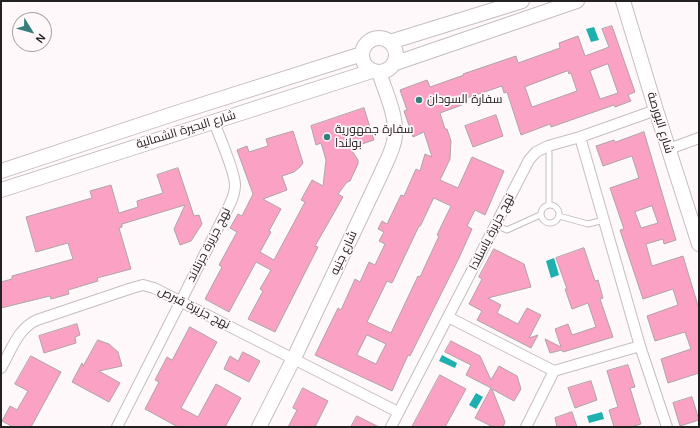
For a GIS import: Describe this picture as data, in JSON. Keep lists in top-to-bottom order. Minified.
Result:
{"streets":{"main road":["شارع البورصة","شارع البحيرة الشمالية","شارع جنيه"],"street":["نهج جزيرة ياسلندا","نهج جزيرة جرنلاند","نهج جزيرة قبرص"]},"crossings":[["شارع البورصة","نهج جزيرة ياسلندا"],["شارع البحيرة الشمالية","نهج جزيرة جرنلاند"],["شارع البحيرة الشمالية","شارع جنيه"],["نهج جزيرة ياسلندا","نهج جزيرة قبرص"],["نهج جزيرة جرنلاند","نهج جزيرة قبرص"],["شارع جنيه","نهج جزيرة قبرص"]],"places":["سفارة السودان","سفارة جمهورية بولندا"],"north":"bottom right"}
